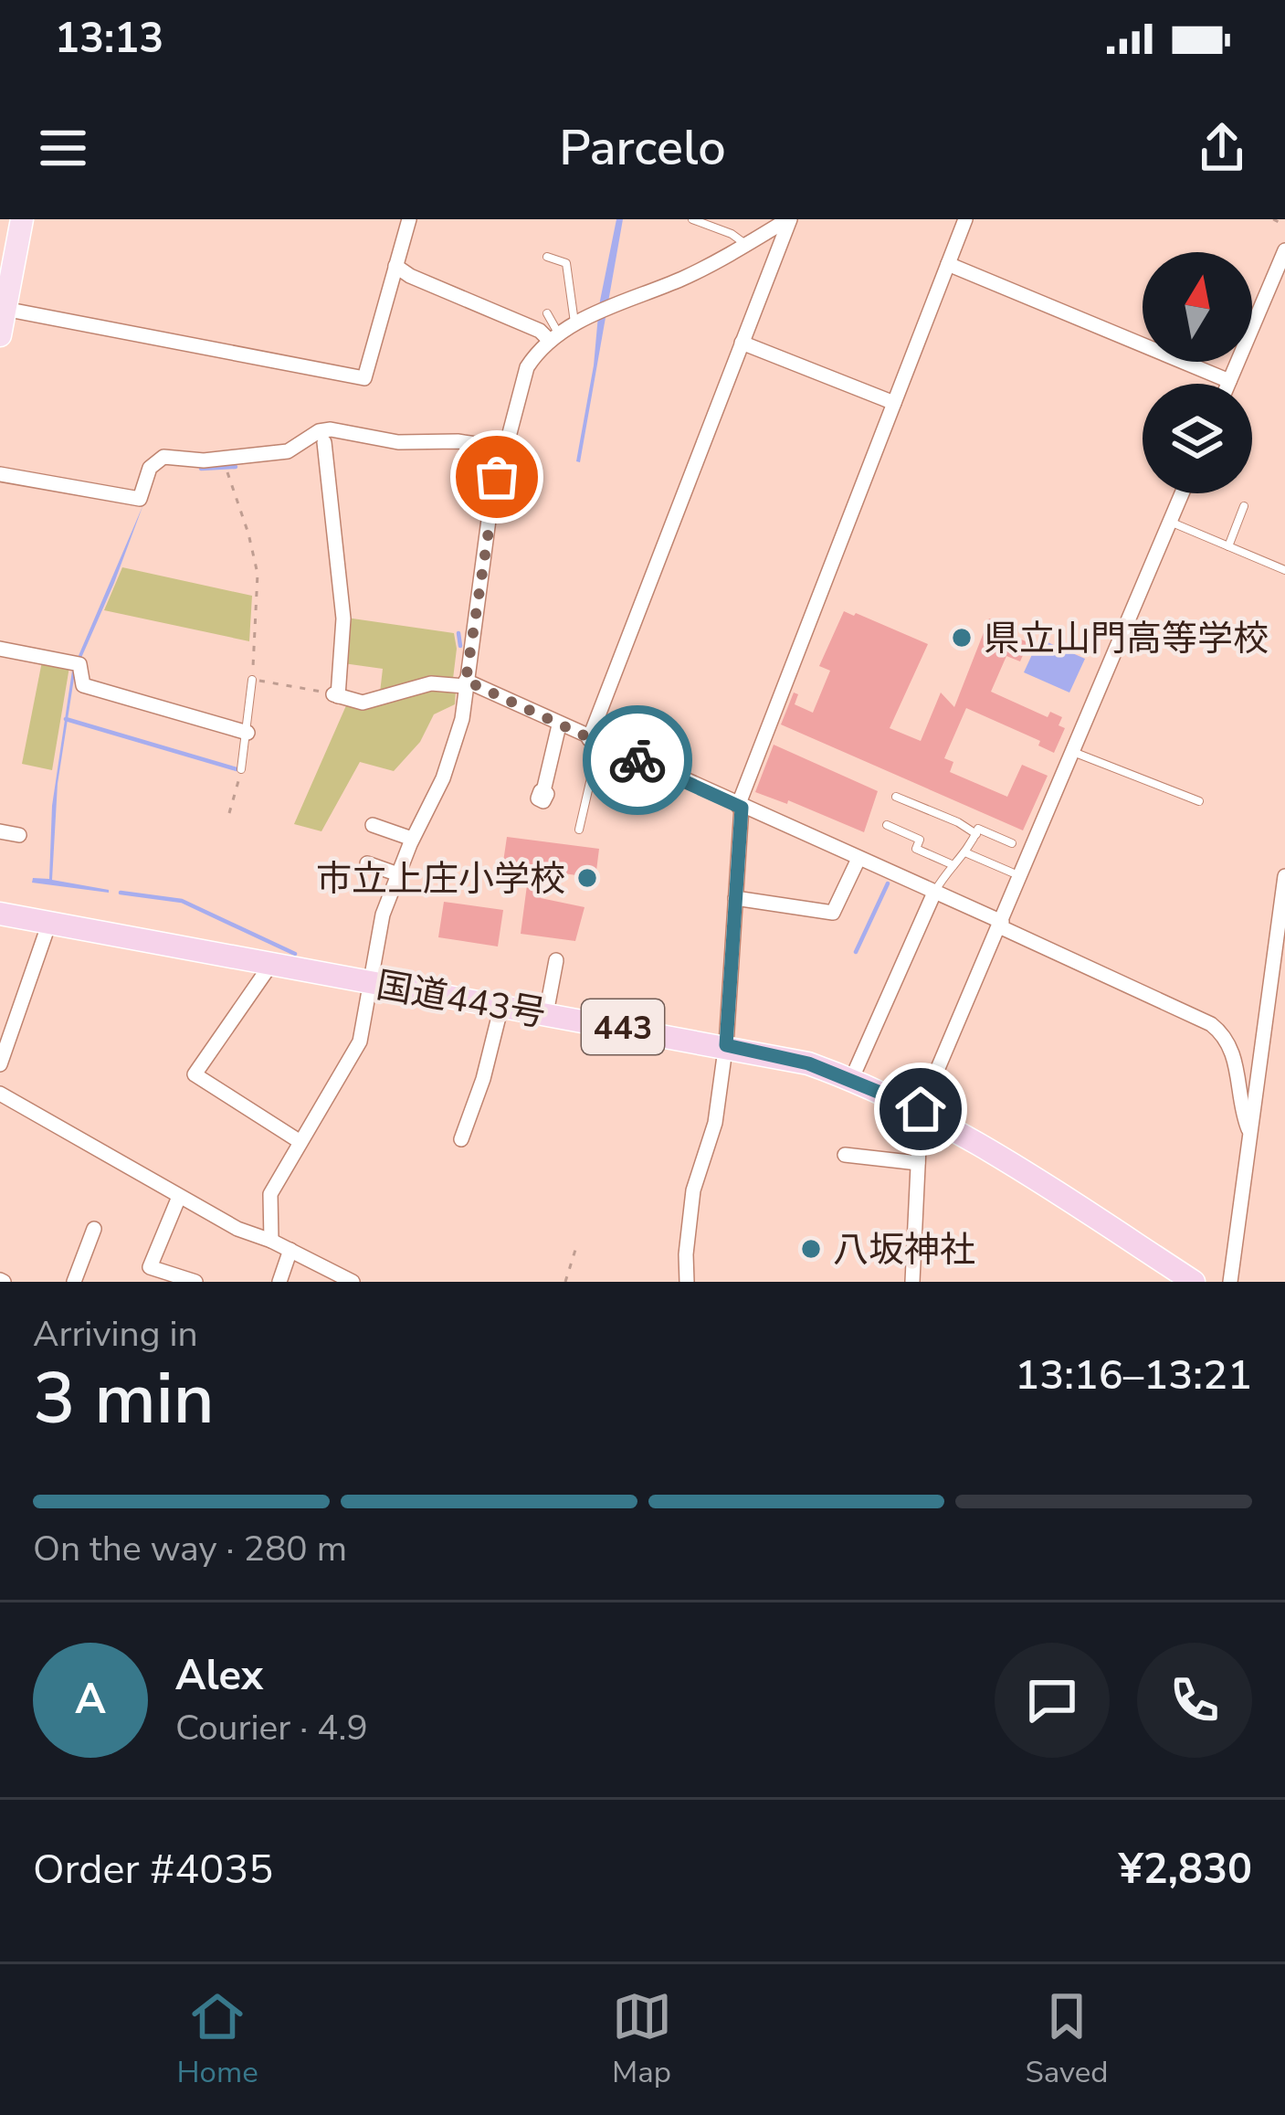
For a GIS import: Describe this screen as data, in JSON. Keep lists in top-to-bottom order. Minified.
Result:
{"streets":{"highway":["国道443号","443"]},"places":["県立山門高等学校","市立上庄小学校","八坂神社"],"north":"top","page":{"status":"13:13","header":"Parcelo","heading":["3 min","Arriving in","13:16–13:21"],"panel":["Alex","Courier · 4.9","Order #4035","¥2,830"],"bar":"On the way · 280 m","round":"A","tabs":["Home","Map","Saved"]}}
